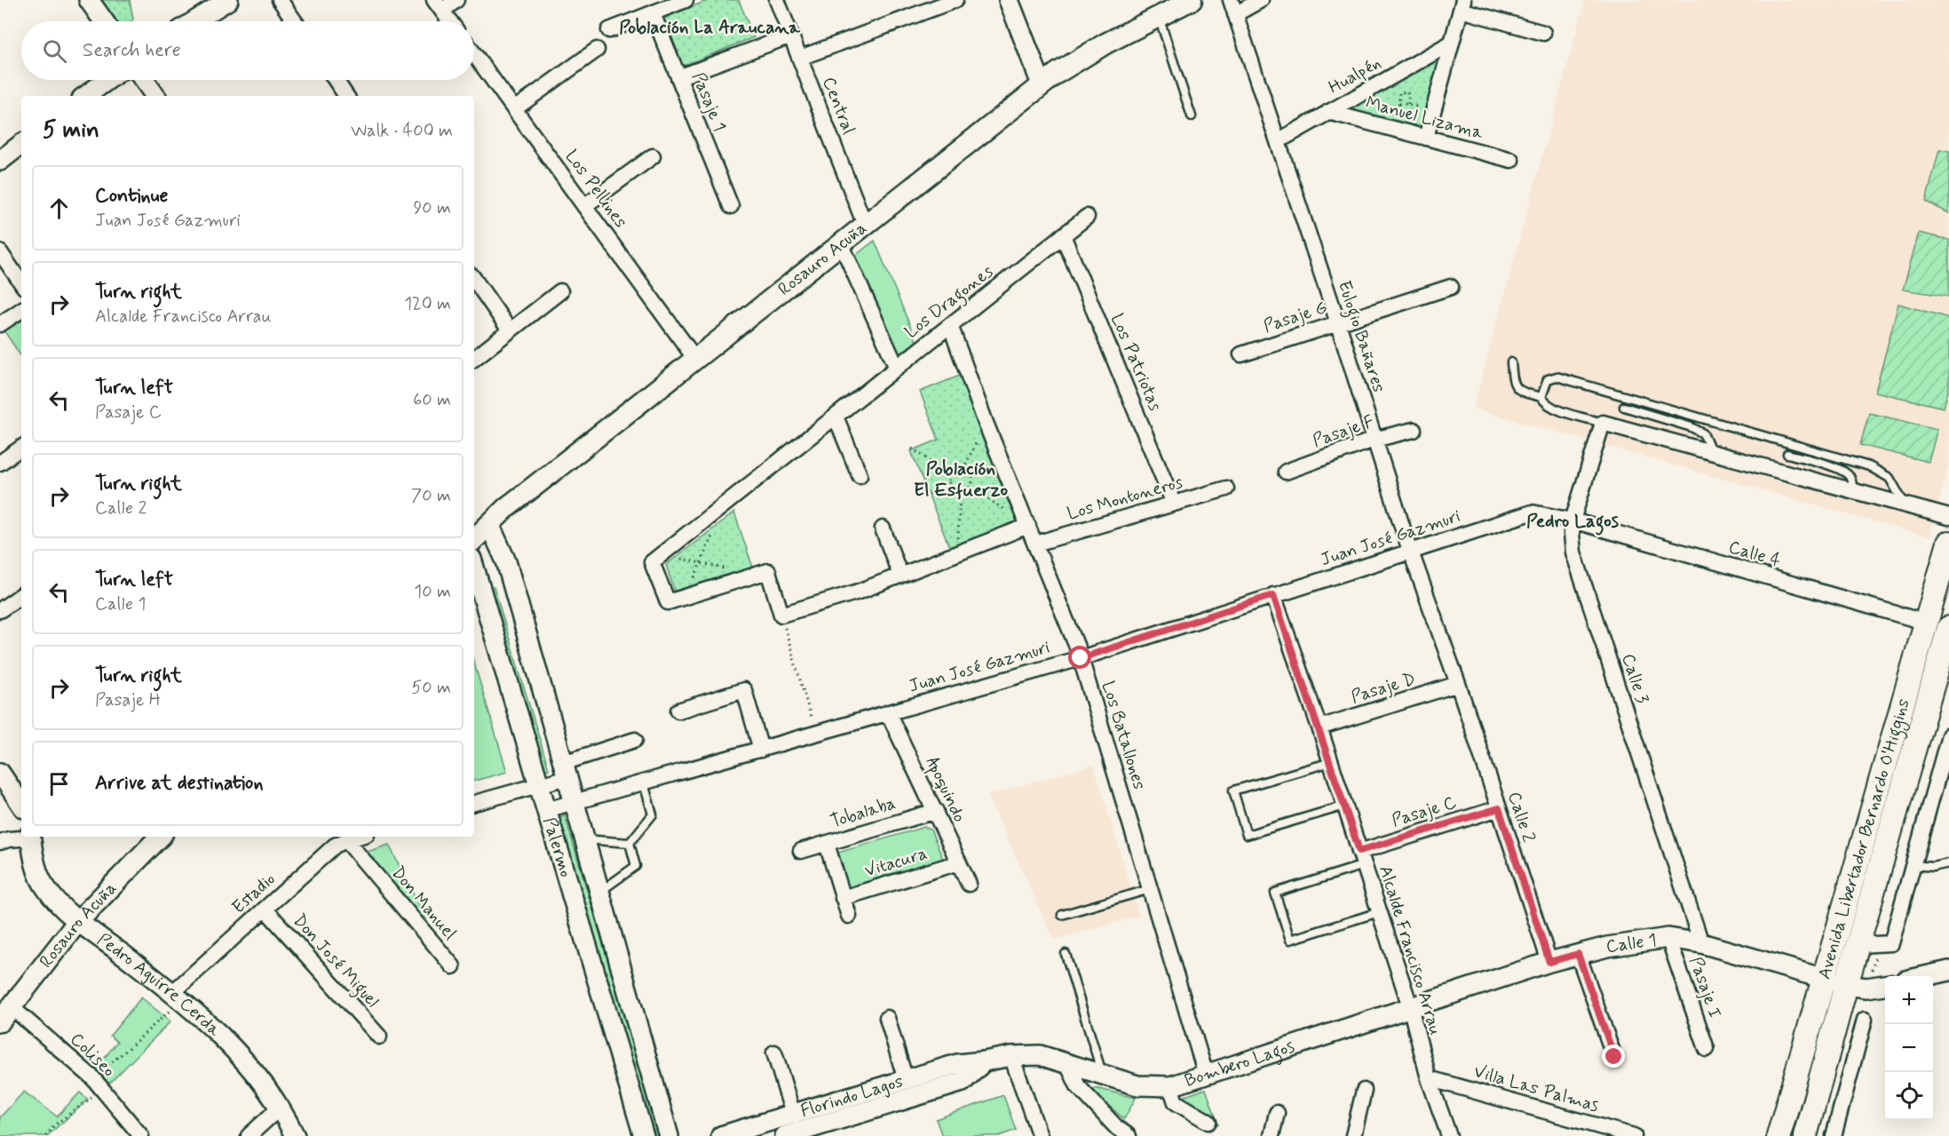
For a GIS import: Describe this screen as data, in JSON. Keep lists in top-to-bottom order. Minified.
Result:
{"streets":{"main road":["Rosauro Acuña","Avenida Libertador Bernardo O'Higgins"],"street":["Hualpén","Pasaje 1","Central","Manuel Lizama","Los Pellines","Los Dragones","Pasaje G","Eulogio Bañares","Los Patriotas","Pasaje F","Los Montoneros","Juan José Gazmuri","Calle 4","Calle 3","Pasaje D","Los Batallones","Apoquindo","Pasaje C","Tobalaba","Calle 2","Palermo","Vitacura","Estadio","Don Manuel","Calle 1","Alcalde Francisco Arrau","Don José Miguel","Pedro Aguirre Cerda","Pasaje I","Coliseo","Bombero Lagos","Villa Las Palmas","Florindo Lagos"]},"crossings":[["Hualpén","Manuel Lizama"],["Hualpén","Eulogio Bañares"],["Central","Rosauro Acuña"],["Los Pellines","Rosauro Acuña"],["Rosauro Acuña","Palermo"],["Rosauro Acuña","Pedro Aguirre Cerda"],["Rosauro Acuña","Coliseo"],["Los Dragones","Los Patriotas"],["Los Dragones","Los Batallones"],["Pasaje G","Eulogio Bañares"],["Eulogio Bañares","Pasaje F"],["Eulogio Bañares","Juan José Gazmuri"],["Eulogio Bañares","Pasaje D"],["Eulogio Bañares","Calle 2"],["Los Patriotas","Los Montoneros"],["Los Montoneros","Los Batallones"],["Juan José Gazmuri","Calle 4"],["Juan José Gazmuri","Calle 3"],["Juan José Gazmuri","Los Batallones"],["Juan José Gazmuri","Apoquindo"],["Juan José Gazmuri","Palermo"],["Juan José Gazmuri","Alcalde Francisco Arrau"],["Calle 4","Calle 3"],["Calle 4","Avenida Libertador Bernardo O'Higgins"],["Calle 3","Calle 1"],["Pasaje D","Calle 2"],["Pasaje D","Alcalde Francisco Arrau"],["Los Batallones","Bombero Lagos"],["Apoquindo","Tobalaba"],["Apoquindo","Vitacura"],["Pasaje C","Calle 2"],["Pasaje C","Alcalde Francisco Arrau"],["Calle 2","Calle 1"],["Avenida Libertador Bernardo O'Higgins","Calle 1"],["Estadio","Don Manuel"],["Estadio","Don José Miguel"],["Estadio","Pedro Aguirre Cerda"],["Calle 1","Alcalde Francisco Arrau"],["Calle 1","Pasaje I"],["Calle 1","Bombero Lagos"],["Alcalde Francisco Arrau","Bombero Lagos"],["Alcalde Francisco Arrau","Villa Las Palmas"],["Bombero Lagos","Florindo Lagos"]],"districts":["Población La Araucana","Población El Esfuerzo","Pedro Lagos"],"page":{"search":"Search here","heading":["5 min","Walk · 400 m"],"list":[["Continue","Juan José Gazmuri","90 m"],["Turn right","Alcalde Francisco Arrau","120 m"],["Turn left","Pasaje C","60 m"],["Turn right","Calle 2","70 m"],["Turn left","Calle 1","10 m"],["Turn right","Pasaje H","50 m"],"Arrive at destination"],"map_buttons":["+","−"]}}
